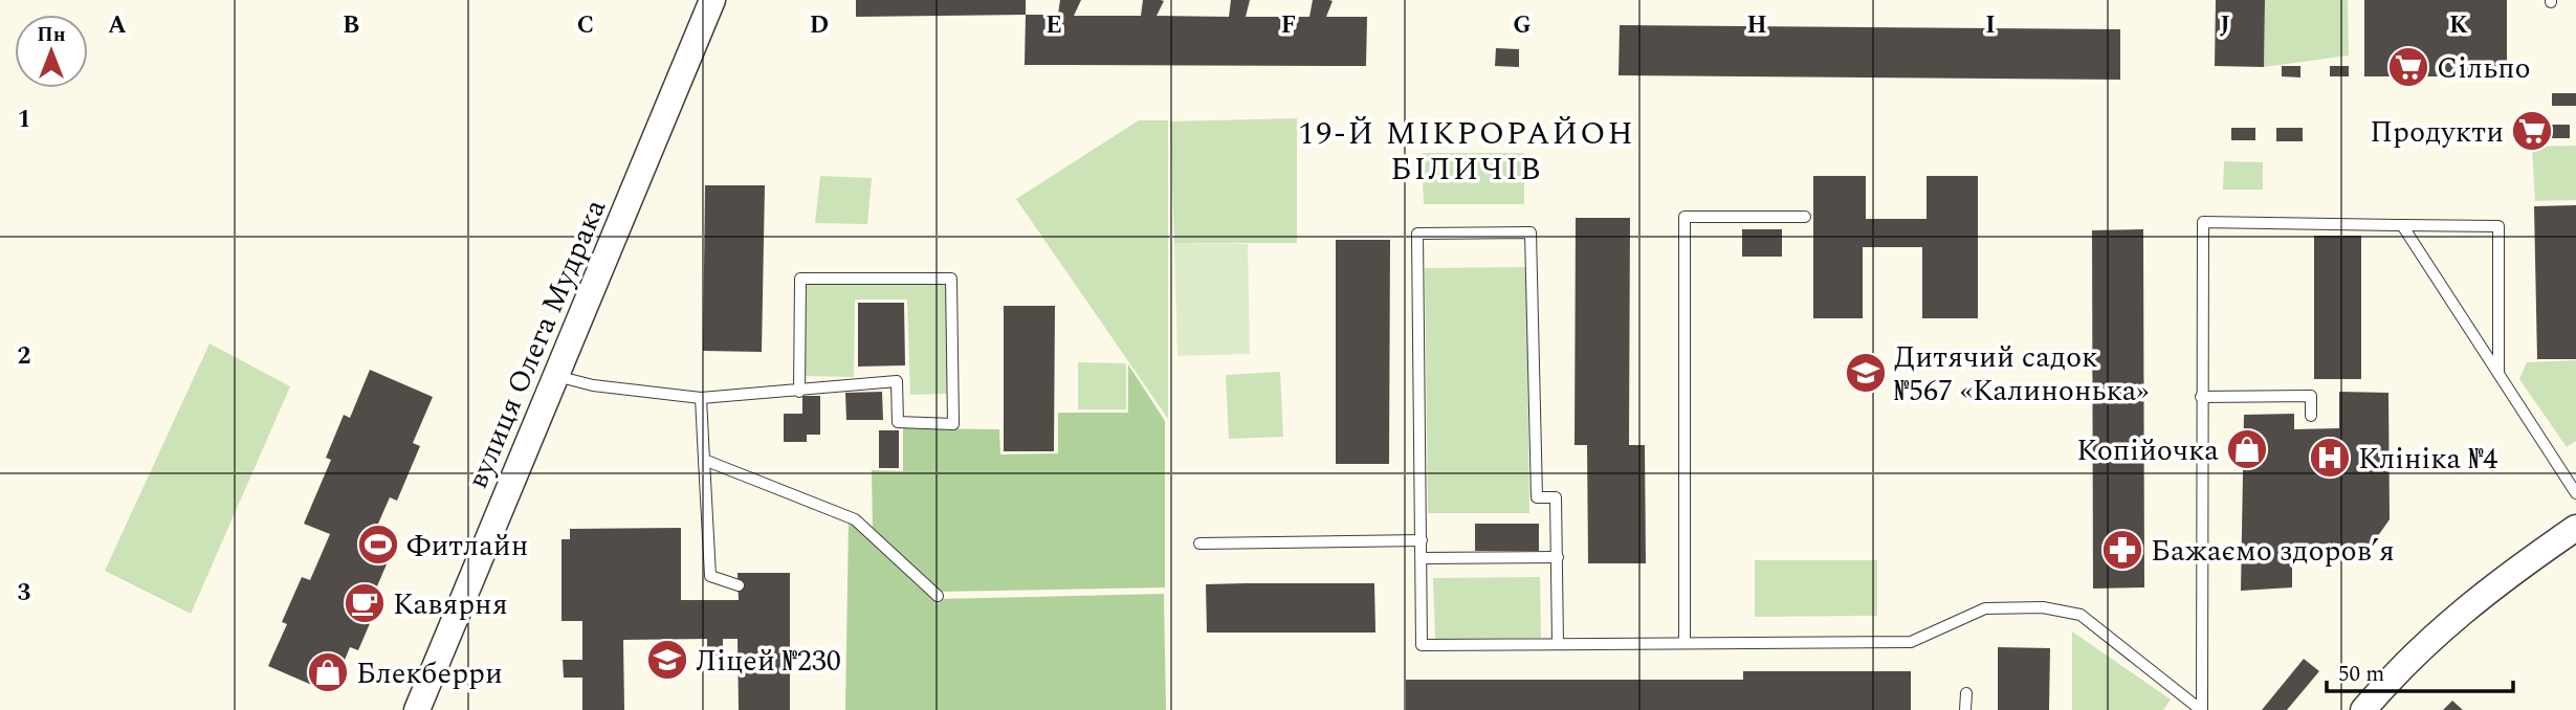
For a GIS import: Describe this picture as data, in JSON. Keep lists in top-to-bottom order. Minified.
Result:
{"streets":{"street":["вулиця Олега Мудрака"]},"districts":["19-Й МІКРОРАЙОН БІЛИЧІВ"],"places":{"supermarket":["Сільпо","Продукти"],"school or university":["Дитячий садок №567 «Калинонька»","Ліцей №230"],"shop":["Копійочка","Блекберри"],"hospital":["Клініка №4"],"sports":["Фитлайн"],"pharmacy":["Бажаємо здоровʼя"],"cafe":["Кавярня"]},"scale_bar":"50 m","north":"top","grid":{"columns":["A","B","C","D","E","F","G","H","I","J","K"],"rows":["1","2","3"]}}
